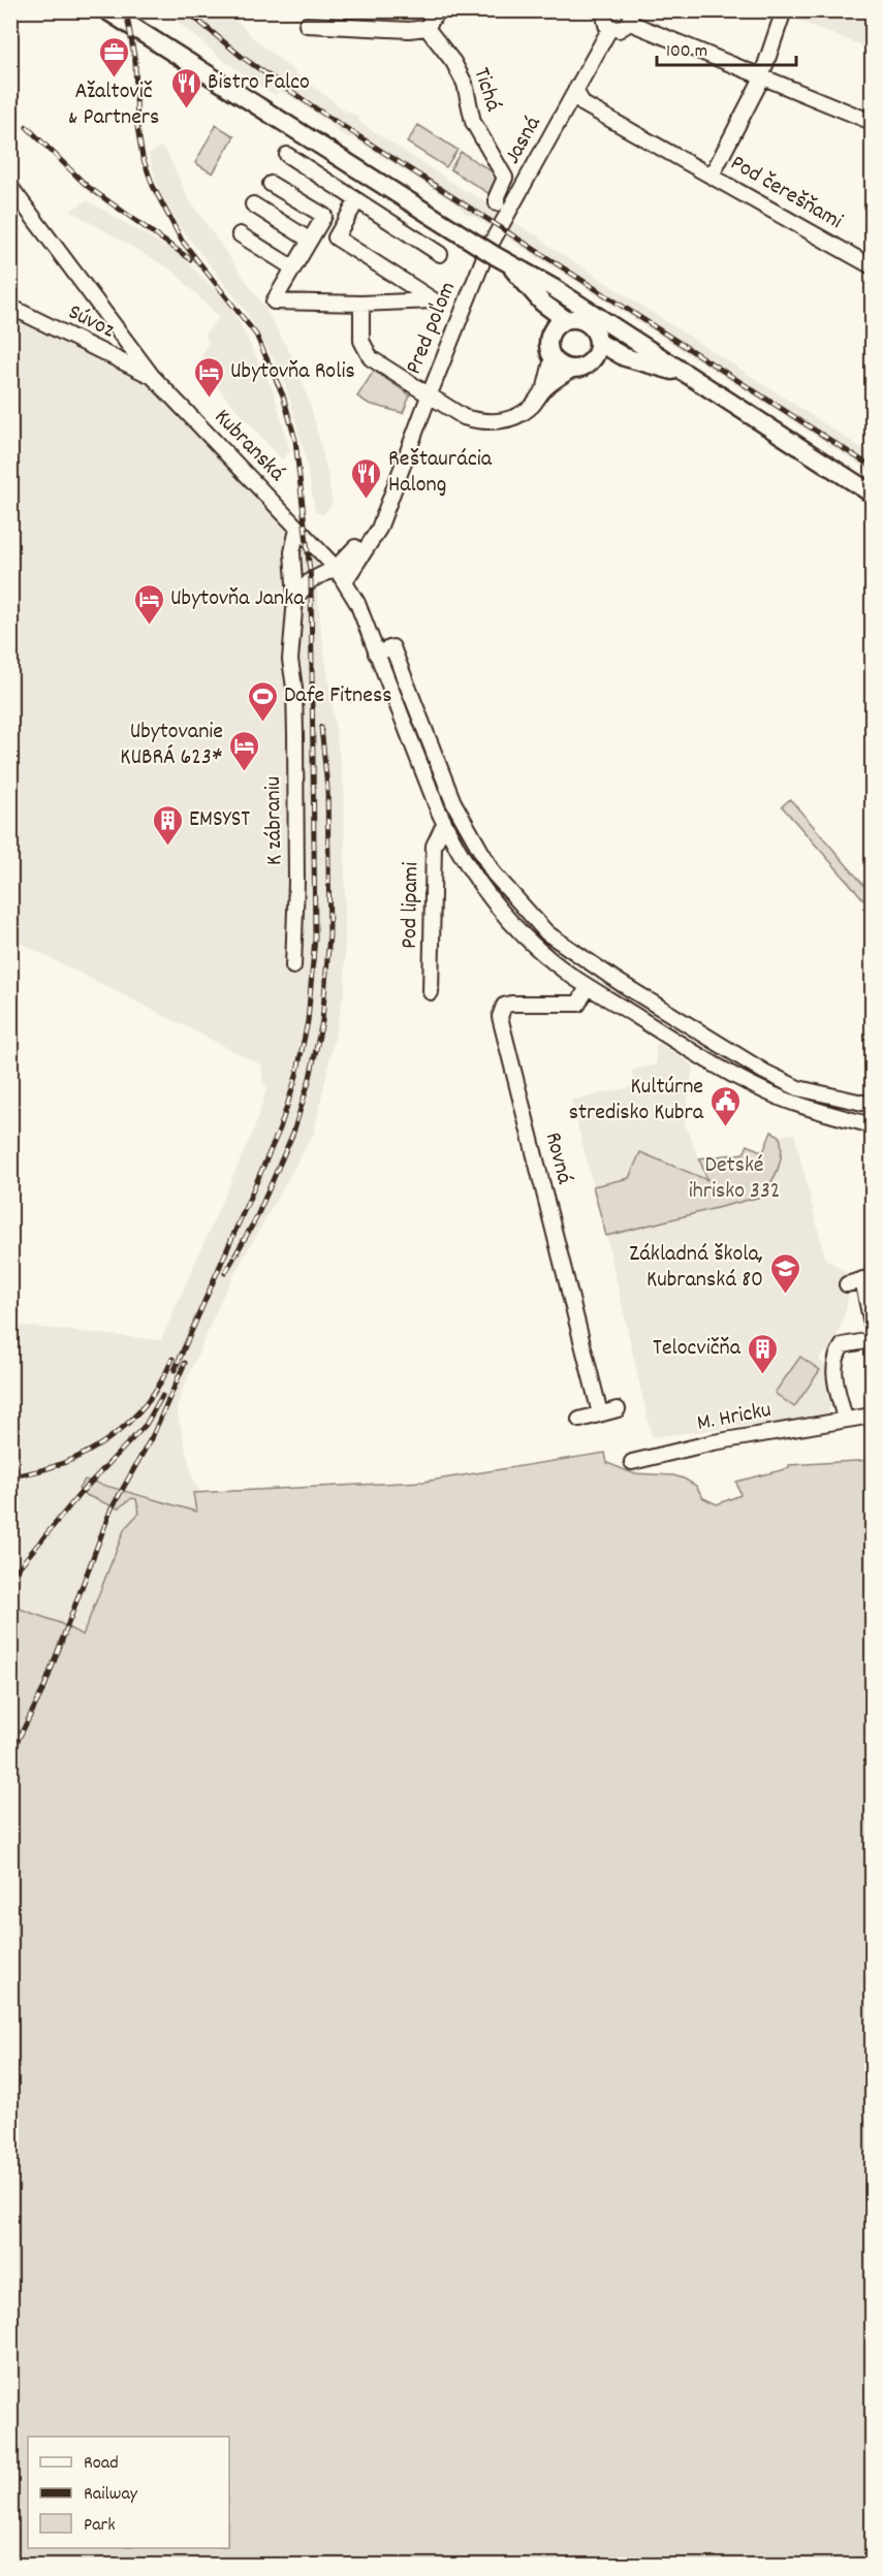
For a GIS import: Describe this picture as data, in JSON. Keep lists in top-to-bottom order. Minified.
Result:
{"streets":{"street":["Tichá","Jasná","Pod čerešňami","Súvoz","Pred poľom","Kubranská","K zábraniu","Pod lipami","Rovná","M. Hricku"]},"crossings":[["Jasná","Pod čerešňami"],["Jasná","Pred poľom"],["Súvoz","Kubranská"],["Pred poľom","Kubranská"],["Kubranská","K zábraniu"],["Kubranská","Pod lipami"],["Kubranská","Rovná"]],"parks":["Detské ihrisko 332"],"places":{"office":["Ažaltovič & Partners"],"restaurant":["Bistro Falco","Reštaurácia Halong"],"hotel":["Ubytovňa Rolis","Ubytovňa Janka","Ubytovanie KUBRÁ 623*"],"sports":["Dafe Fitness"],"building":["EMSYST","Telocvičňa"],"public building":["Kultúrne stredisko Kubra"],"school or university":["Základná škola, Kubranská 80"]},"legend":["Road","Railway","Park"],"scale_bar":"100 m"}
